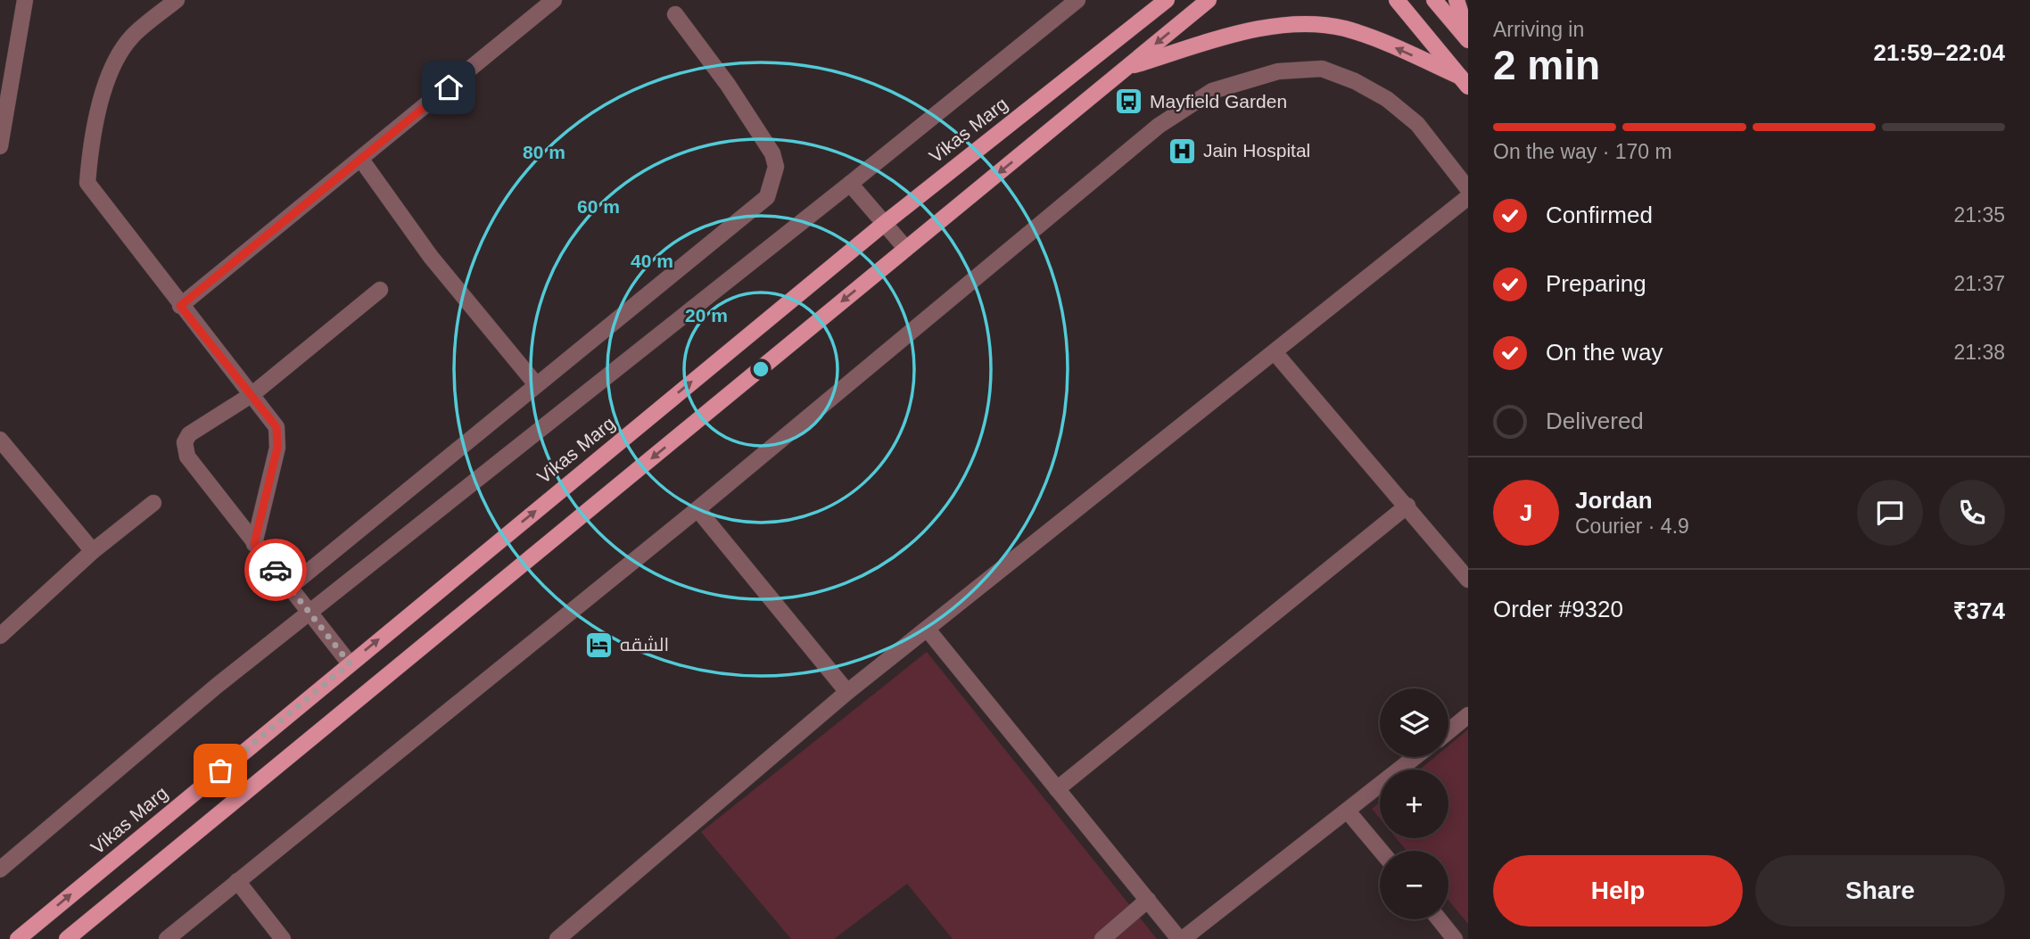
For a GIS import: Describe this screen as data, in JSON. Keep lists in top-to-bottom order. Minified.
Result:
{"streets":{"main road":["Vikas Marg"]},"places":{"bus stop":["Mayfield Garden"],"hospital":["Jain Hospital"],"hotel":["الشقه"]},"page":{"heading":["2 min","Arriving in","21:59–22:04"],"panel":["Jordan","Courier · 4.9","Order #9320","₹374"],"bar":"On the way · 170 m","list":[["Confirmed","21:35"],["Preparing","21:37"],["On the way","21:38"],"Delivered"],"round":"J","map_buttons":["+","−"],"buttons":["Help","Share"]},"rings":["80 m","60 m","40 m","20 m"]}
